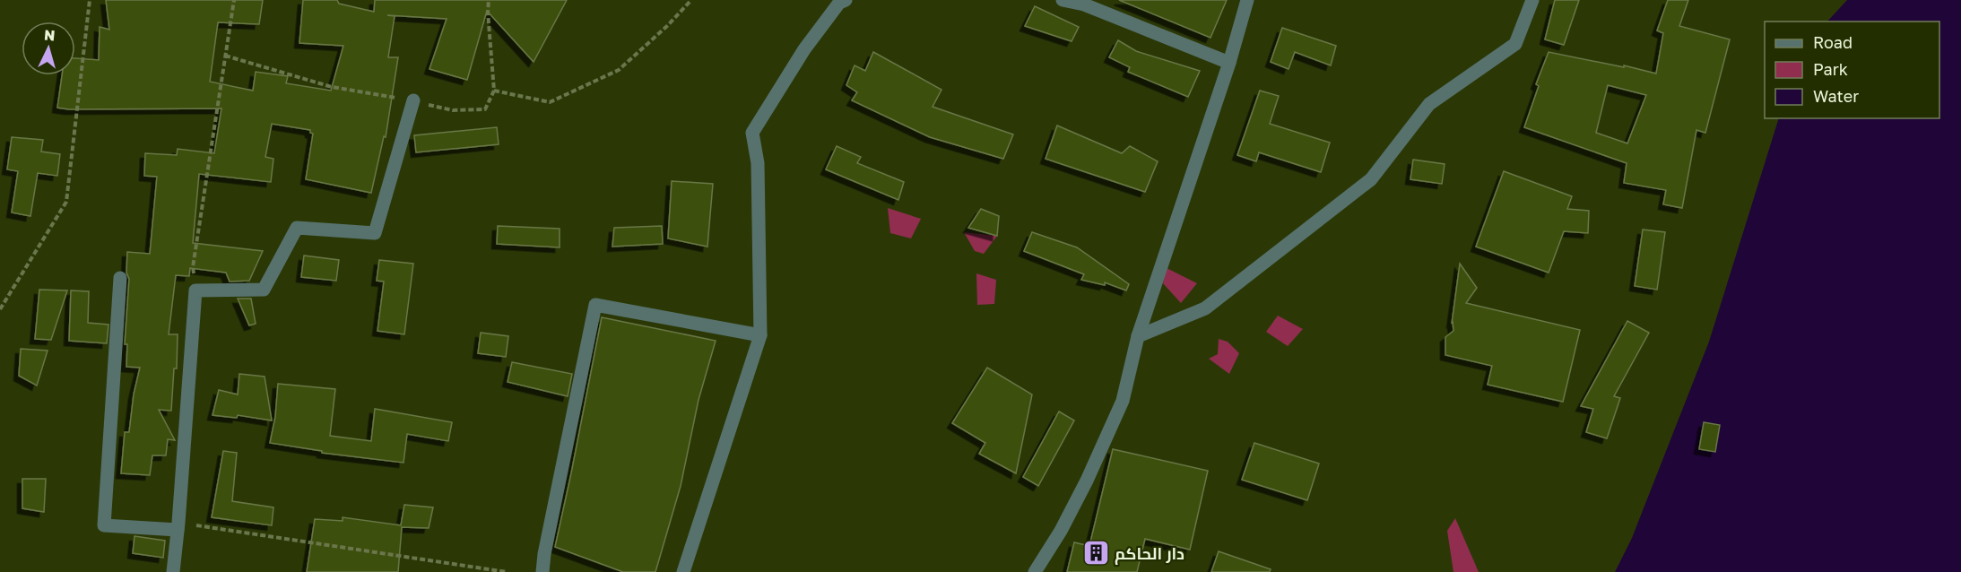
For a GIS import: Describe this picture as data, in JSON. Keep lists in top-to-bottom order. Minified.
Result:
{"places":{"building":["دار الحاكم"]},"legend":["Road","Park","Water"],"north":"top"}
